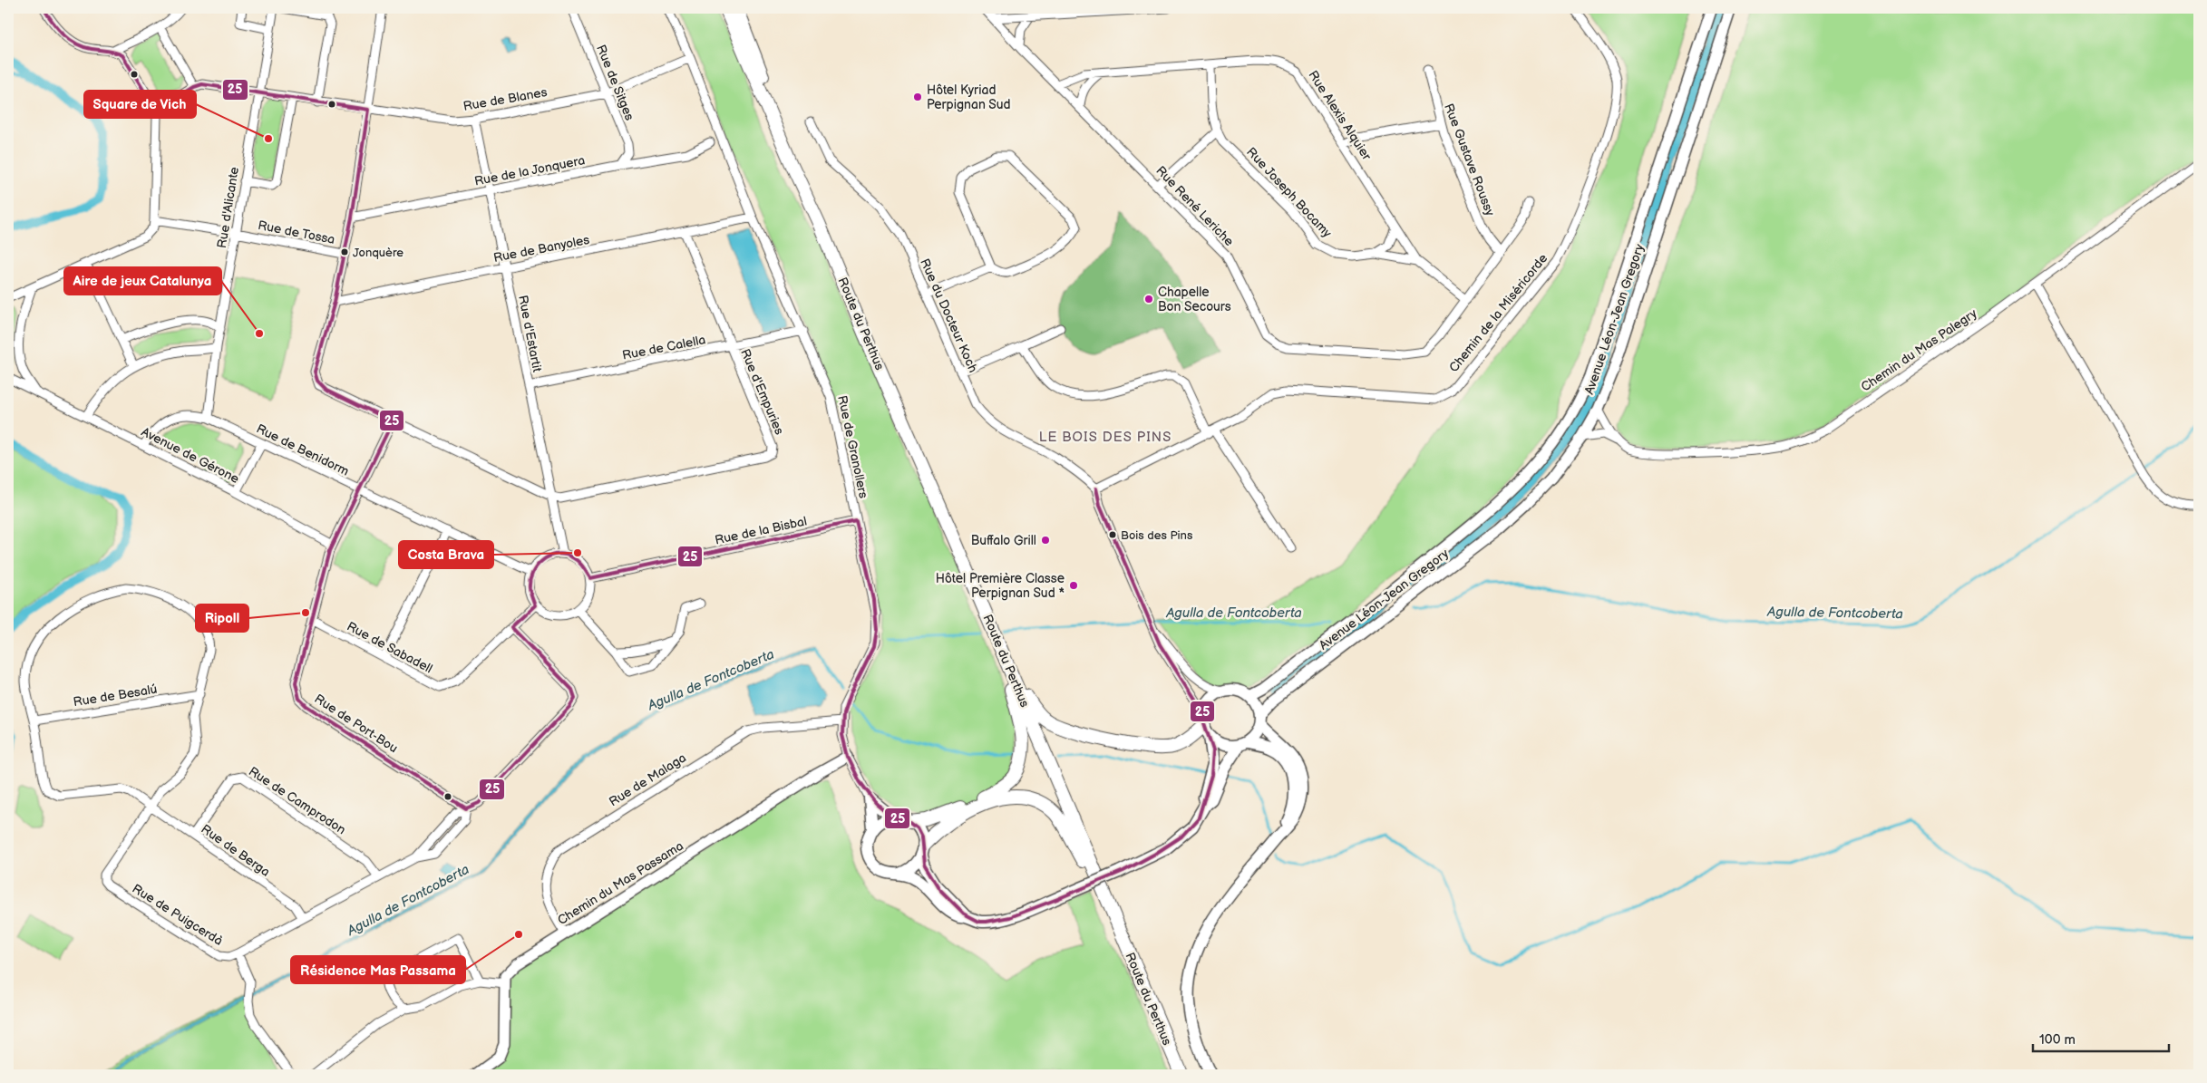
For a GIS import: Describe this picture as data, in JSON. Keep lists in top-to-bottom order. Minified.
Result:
{"streets":{"main road":["Route du Perthus"],"street":["Rue de Sitges","Rue de Blanes","Rue Alexis Alquier","Rue Gustave Roussy","Rue de la Jonquera","Rue Joseph Bocamy","Rue René Leriche","Rue d'Alicante","Rue de Tossa","Rue de Banyoles","Chemin de la Miséricorde","Rue du Docteur Koch","Avenue Léon-Jean Gregory","Rue d'Estartit","Rue de Calella","Chemin du Mas Palegry","Rue d'Empuries","Rue de Granollers","Rue de Benidorm","Avenue de Gérone","Rue de la Bisbal","Rue de Sabadell","Rue de Besalú","Rue de Port-Bou","Rue de Malaga","Rue de Camprodon","Rue de Berga","Chemin du Mas Passama","Rue de Puigcerdà"]},"crossings":[["Rue de Sitges","Rue de Blanes"],["Rue de Sitges","Rue de la Jonquera"],["Rue de Blanes","Rue d'Alicante"],["Rue de Blanes","Rue de Tossa"],["Rue de Blanes","Rue d'Estartit"],["Rue de Blanes","Rue de Granollers"],["Rue Alexis Alquier","Rue Joseph Bocamy"],["Rue Alexis Alquier","Rue René Leriche"],["Rue Gustave Roussy","Rue René Leriche"],["Rue de la Jonquera","Rue de Tossa"],["Rue de la Jonquera","Rue d'Estartit"],["Rue d'Alicante","Rue de Tossa"],["Rue d'Alicante","Rue de Benidorm"],["Rue de Banyoles","Rue d'Estartit"],["Rue de Banyoles","Rue d'Empuries"],["Rue de Banyoles","Rue de Granollers"],["Avenue Léon-Jean Gregory","Chemin du Mas Palegry"],["Rue d'Estartit","Rue de Calella"],["Rue d'Estartit","Rue d'Empuries"],["Rue d'Estartit","Rue de Benidorm"],["Rue d'Estartit","Rue de la Bisbal"],["Rue d'Estartit","Rue de Sabadell"],["Rue de Calella","Rue d'Empuries"],["Rue de Calella","Rue de Granollers"],["Rue de Granollers","Rue de la Bisbal"],["Rue de Granollers","Rue de Malaga"],["Rue de Granollers","Chemin du Mas Passama"],["Rue de Benidorm","Avenue de Gérone"],["Rue de Benidorm","Rue de la Bisbal"],["Rue de Benidorm","Rue de Sabadell"],["Rue de Benidorm","Rue de Port-Bou"],["Avenue de Gérone","Rue de Port-Bou"],["Rue de la Bisbal","Rue de Sabadell"],["Rue de Sabadell","Rue de Port-Bou"],["Rue de Besalú","Rue de Berga"],["Rue de Port-Bou","Rue de Puigcerdà"],["Rue de Malaga","Chemin du Mas Passama"],["Rue de Camprodon","Rue de Berga"],["Rue de Camprodon","Rue de Puigcerdà"],["Rue de Berga","Rue de Puigcerdà"]],"districts":["LE BOIS DES PINS"],"water":["Agulla de Fontcoberta"],"places":["Hôtel Kyriad Perpignan Sud","Square de Vich","Jonquère","Chapelle Bon Secours","Aire de jeux Catalunya","Bois des Pins","Buffalo Grill","Costa Brava","Hôtel Première Classe Perpignan Sud *","Ripoll","Résidence Mas Passama"],"lines":["transit line 25"],"scale_bar":"100 m"}
